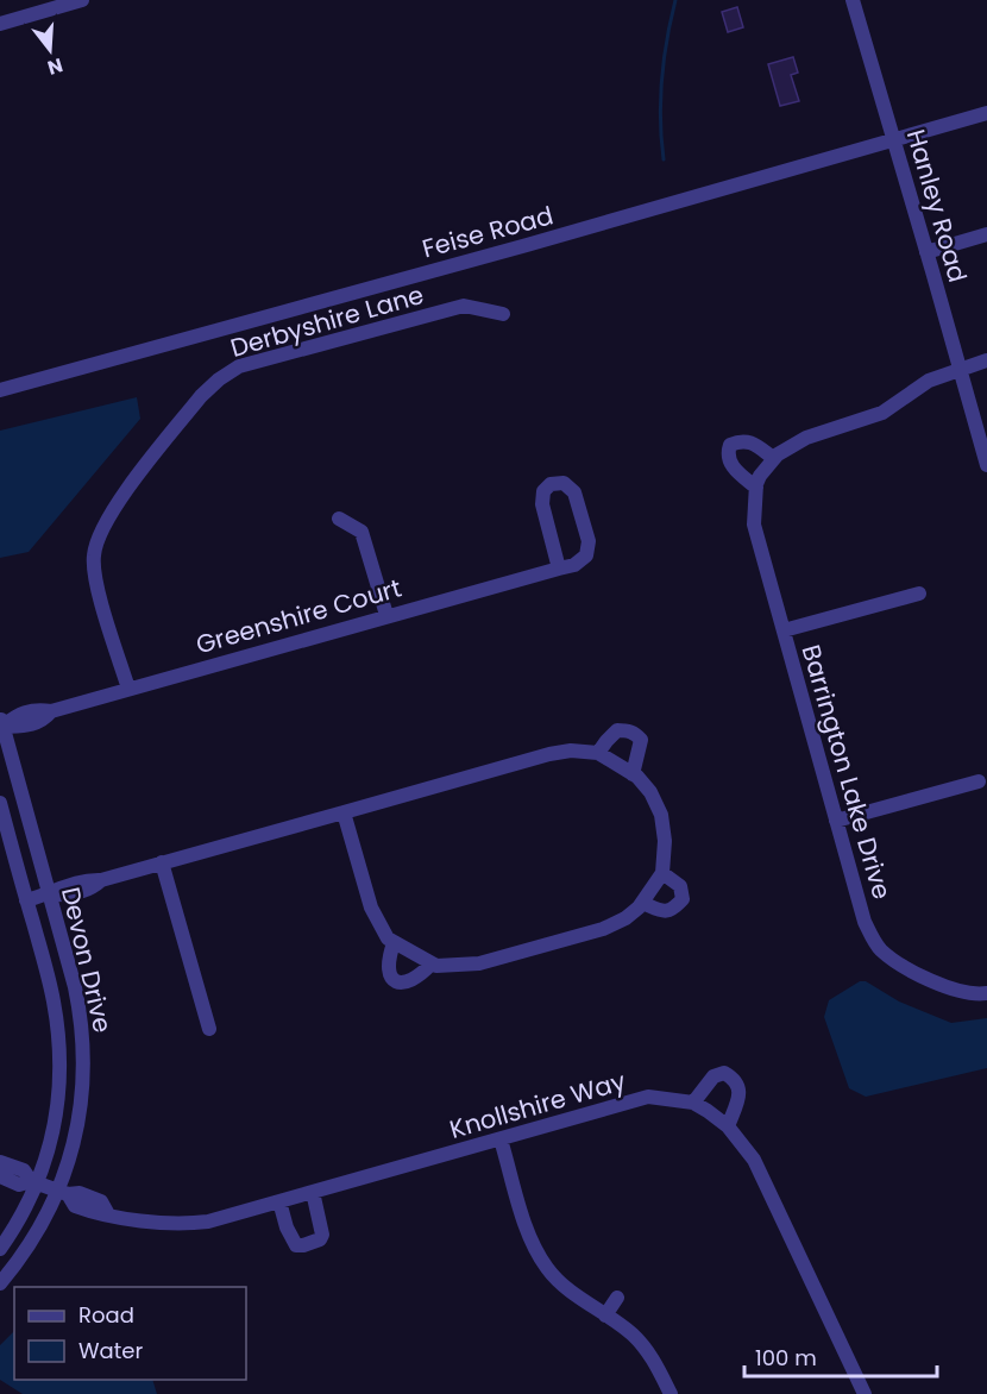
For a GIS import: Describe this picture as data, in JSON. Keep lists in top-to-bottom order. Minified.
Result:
{"streets":{"street":["Hanley Road","Feise Road","Derbyshire Lane","Greenshire Court","Barrington Lake Drive","Devon Drive","Knollshire Way"]},"crossings":[["Hanley Road","Feise Road"],["Hanley Road","Barrington Lake Drive"],["Derbyshire Lane","Greenshire Court"],["Greenshire Court","Devon Drive"],["Devon Drive","Knollshire Way"]],"legend":["Road","Water"],"scale_bar":"100 m","north":"bottom"}
